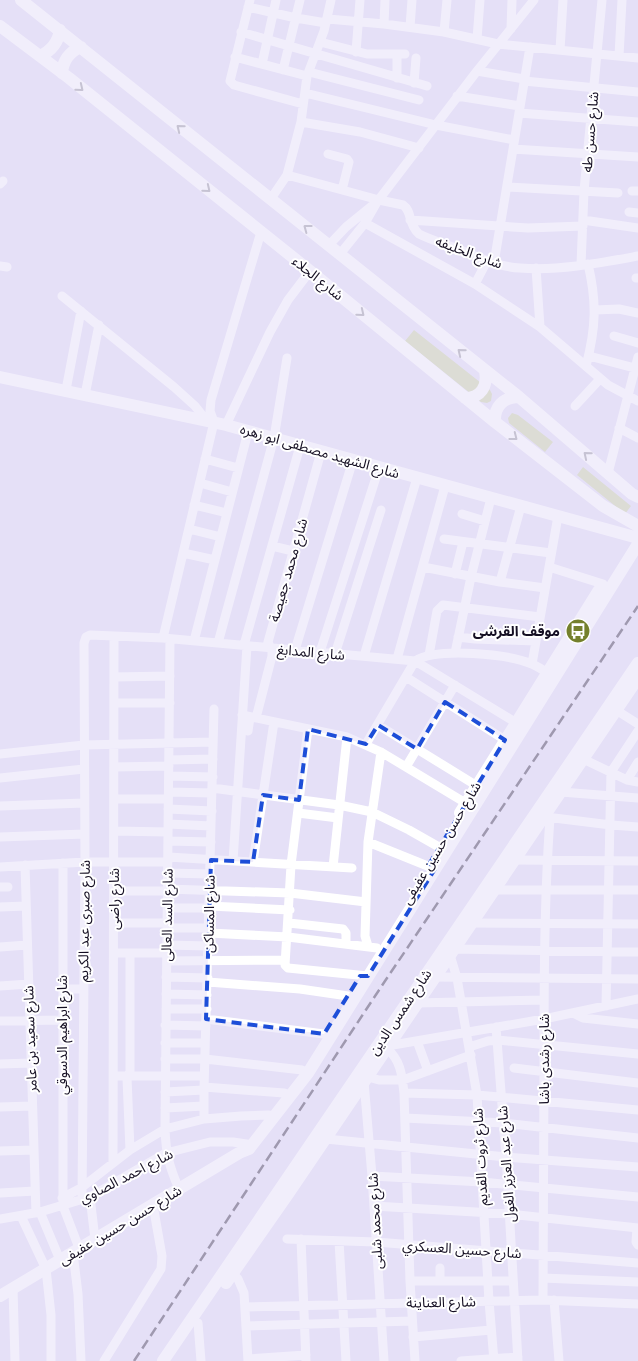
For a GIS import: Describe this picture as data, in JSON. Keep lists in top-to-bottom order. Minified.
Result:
{"streets":{"street":["شارع حسن طه","شارع الخليفه","شارع الجلاء","شارع الشهيد مصطفى ابو زهره","شارع محمد جعيصة","شارع المدابغ","شارع حسن حسين عفيفى","شارع راضى","شارع المساكن","شارع السد العالى","شارع صبرى عبد الكريم","شارع شمس الدين","شارع ابراهيم الدسوقي","شارع سعيد بن عامر","شارع رشدى باشا","شارع ثروت القديم","شارع عبد العزيز الغول","شارع احمد الصاوي","شارع محمد شلبى","شارع حسين العسكري","شارع العناينة"]},"crossings":[["شارع حسن طه","شارع الخليفه"],["شارع الجلاء","شارع الشهيد مصطفى ابو زهره"],["شارع الجلاء","شارع حسن حسين عفيفى"],["شارع الشهيد مصطفى ابو زهره","شارع محمد جعيصة"],["شارع الشهيد مصطفى ابو زهره","شارع حسن حسين عفيفى"],["شارع الشهيد مصطفى ابو زهره","شارع السد العالى"],["شارع محمد جعيصة","شارع المدابغ"],["شارع المدابغ","شارع حسن حسين عفيفى"],["شارع المدابغ","شارع راضى"],["شارع المدابغ","شارع السد العالى"],["شارع المدابغ","شارع صبرى عبد الكريم"],["شارع حسن حسين عفيفى","شارع السد العالى"],["شارع حسن حسين عفيفى","شارع صبرى عبد الكريم"],["شارع حسن حسين عفيفى","شارع احمد الصاوي"],["شارع السد العالى","شارع احمد الصاوي"],["شارع صبرى عبد الكريم","شارع احمد الصاوي"],["شارع شمس الدين","شارع رشدى باشا"],["شارع شمس الدين","شارع ثروت القديم"],["شارع شمس الدين","شارع محمد شلبى"],["شارع ابراهيم الدسوقي","شارع احمد الصاوي"],["شارع سعيد بن عامر","شارع احمد الصاوي"],["شارع رشدى باشا","شارع حسين العسكري"],["شارع رشدى باشا","شارع العناينة"],["شارع ثروت القديم","شارع حسين العسكري"],["شارع ثروت القديم","شارع العناينة"],["شارع عبد العزيز الغول","شارع حسين العسكري"],["شارع عبد العزيز الغول","شارع العناينة"],["شارع محمد شلبى","شارع حسين العسكري"],["شارع محمد شلبى","شارع العناينة"]],"places":{"bus stop":["موقف القرشى"]}}
